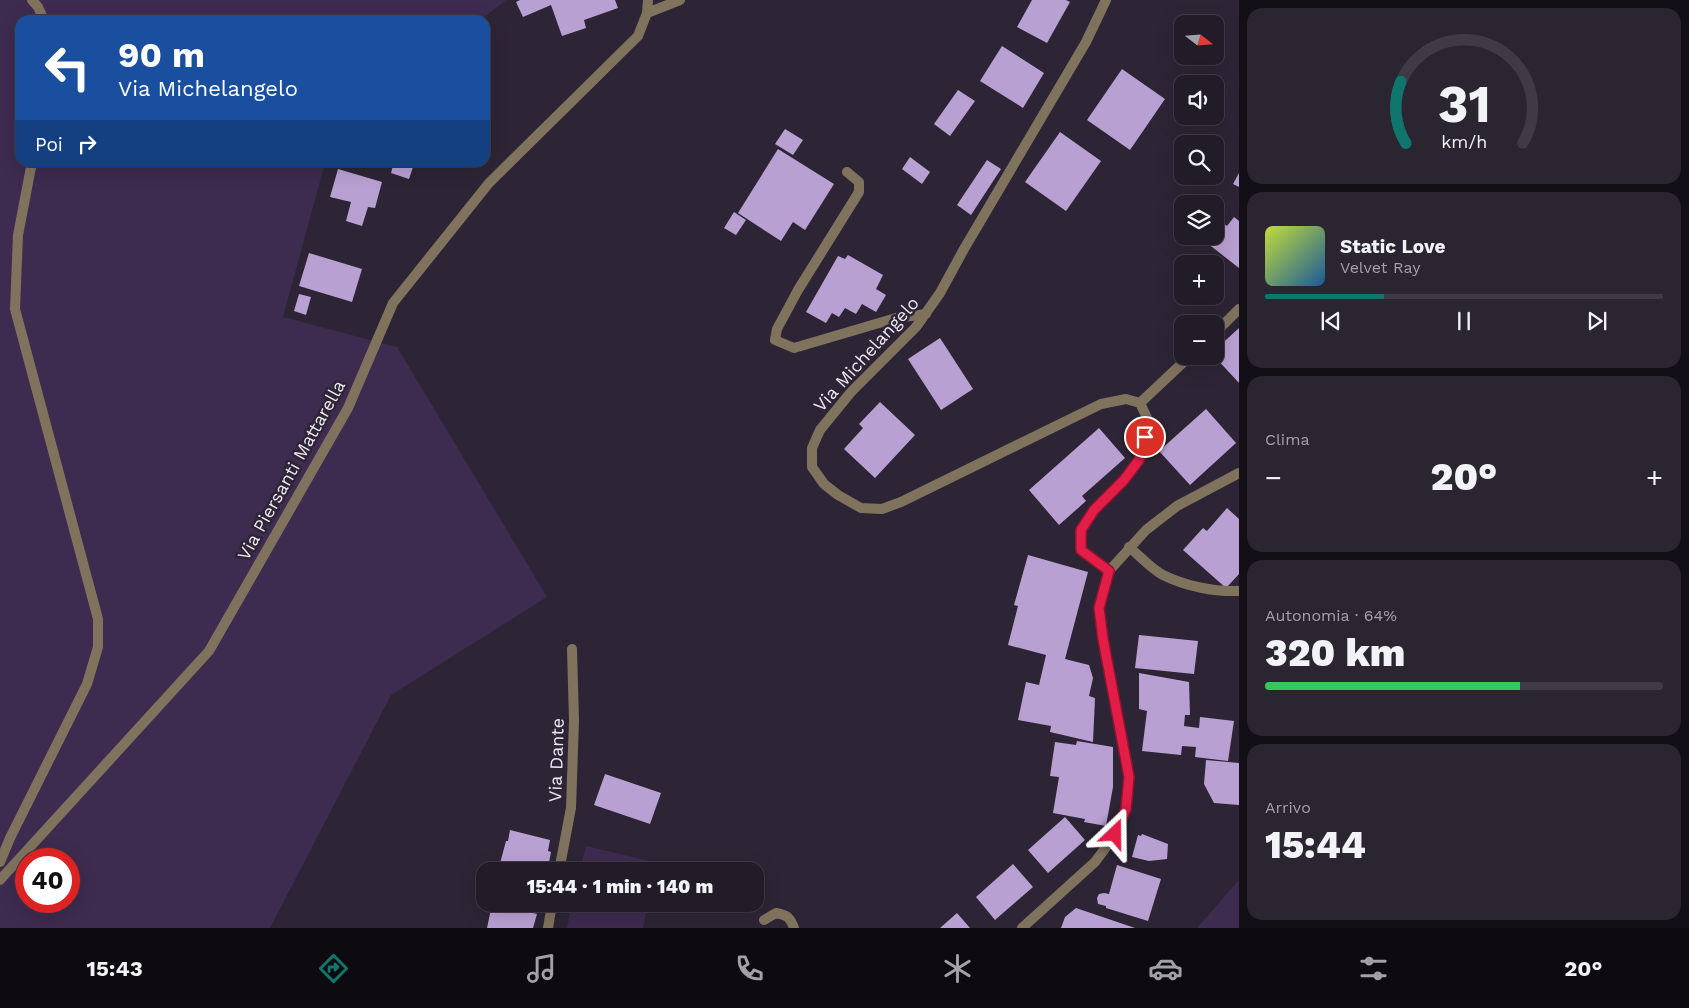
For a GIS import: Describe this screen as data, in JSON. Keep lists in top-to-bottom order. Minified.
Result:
{"streets":{"street":["Via Michelangelo","Via Piersanti Mattarella","Via Dante"]},"north":"right","page":{"map_buttons":["+","−"],"turn":["90 m","Via Michelangelo"],"then":"Poi","song":["Static Love","Velvet Ray"],"tile":["Clima",["Autonomia · 64%","320 km"],["Arrivo","15:44"]],"heat":["−","20°","+"],"limit":"40","trip":"15:44 · 1 min · 140 m","tabs":["15:43","20°"],"gauge":["31","km/h"]}}
